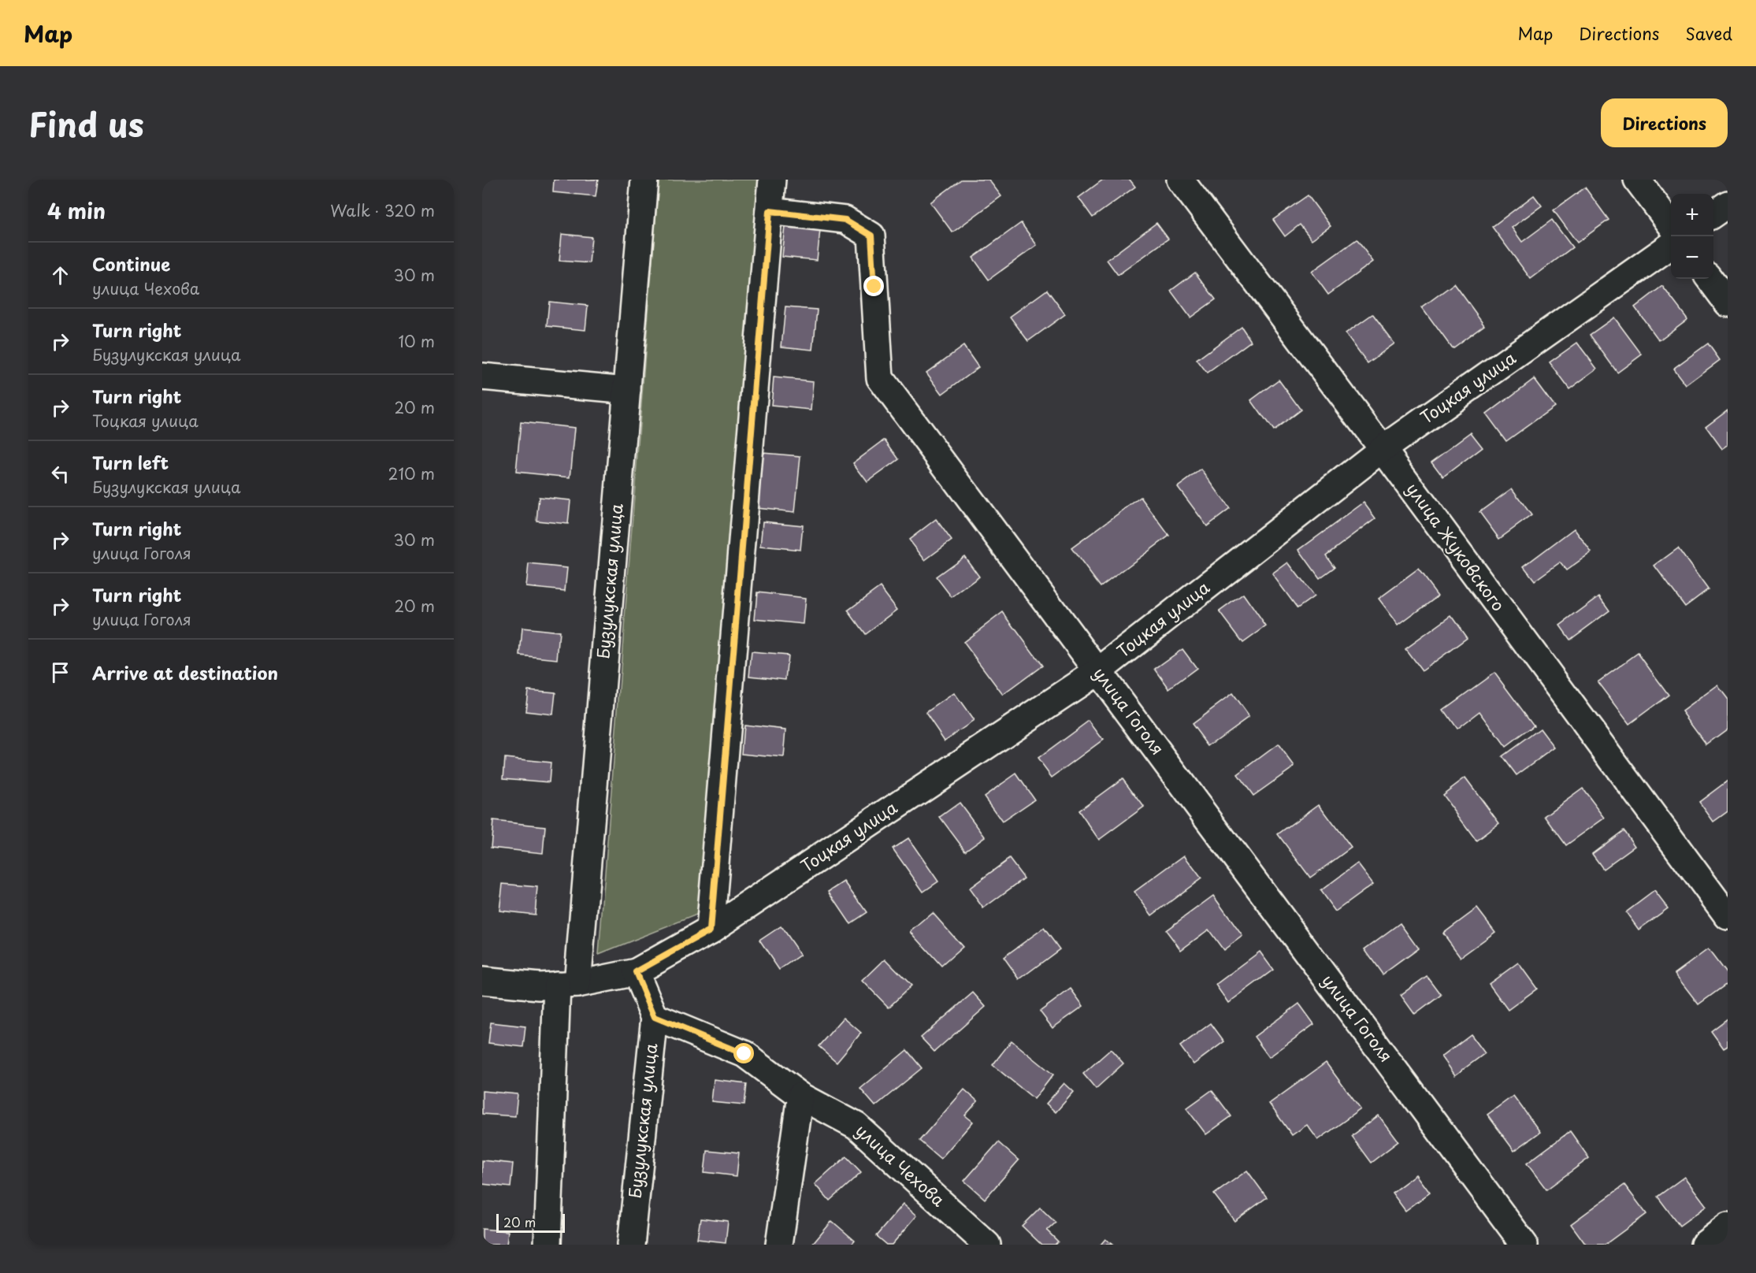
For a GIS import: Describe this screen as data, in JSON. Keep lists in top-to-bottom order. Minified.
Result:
{"streets":{"street":["Тоцкая улица","улица Жуковского","Бузулукская улица","улица Гоголя","улица Чехова"]},"crossings":[["Тоцкая улица","улица Жуковского"],["Тоцкая улица","Бузулукская улица"],["Тоцкая улица","улица Гоголя"],["Бузулукская улица","улица Чехова"]],"scale_bar":"20 m","page":{"header":"Map","nav":["Map","Directions","Saved"],"title":"Find us","buttons":"Directions","heading":["4 min","Walk · 320 m"],"map_buttons":["+","−"],"list":[["Continue","улица Чехова","30 m"],["Turn right","Бузулукская улица","10 m"],["Turn right","Тоцкая улица","20 m"],["Turn left","Бузулукская улица","210 m"],["Turn right","улица Гоголя","30 m"],["Turn right","улица Гоголя","20 m"],"Arrive at destination"],"scale":"20 m"}}
